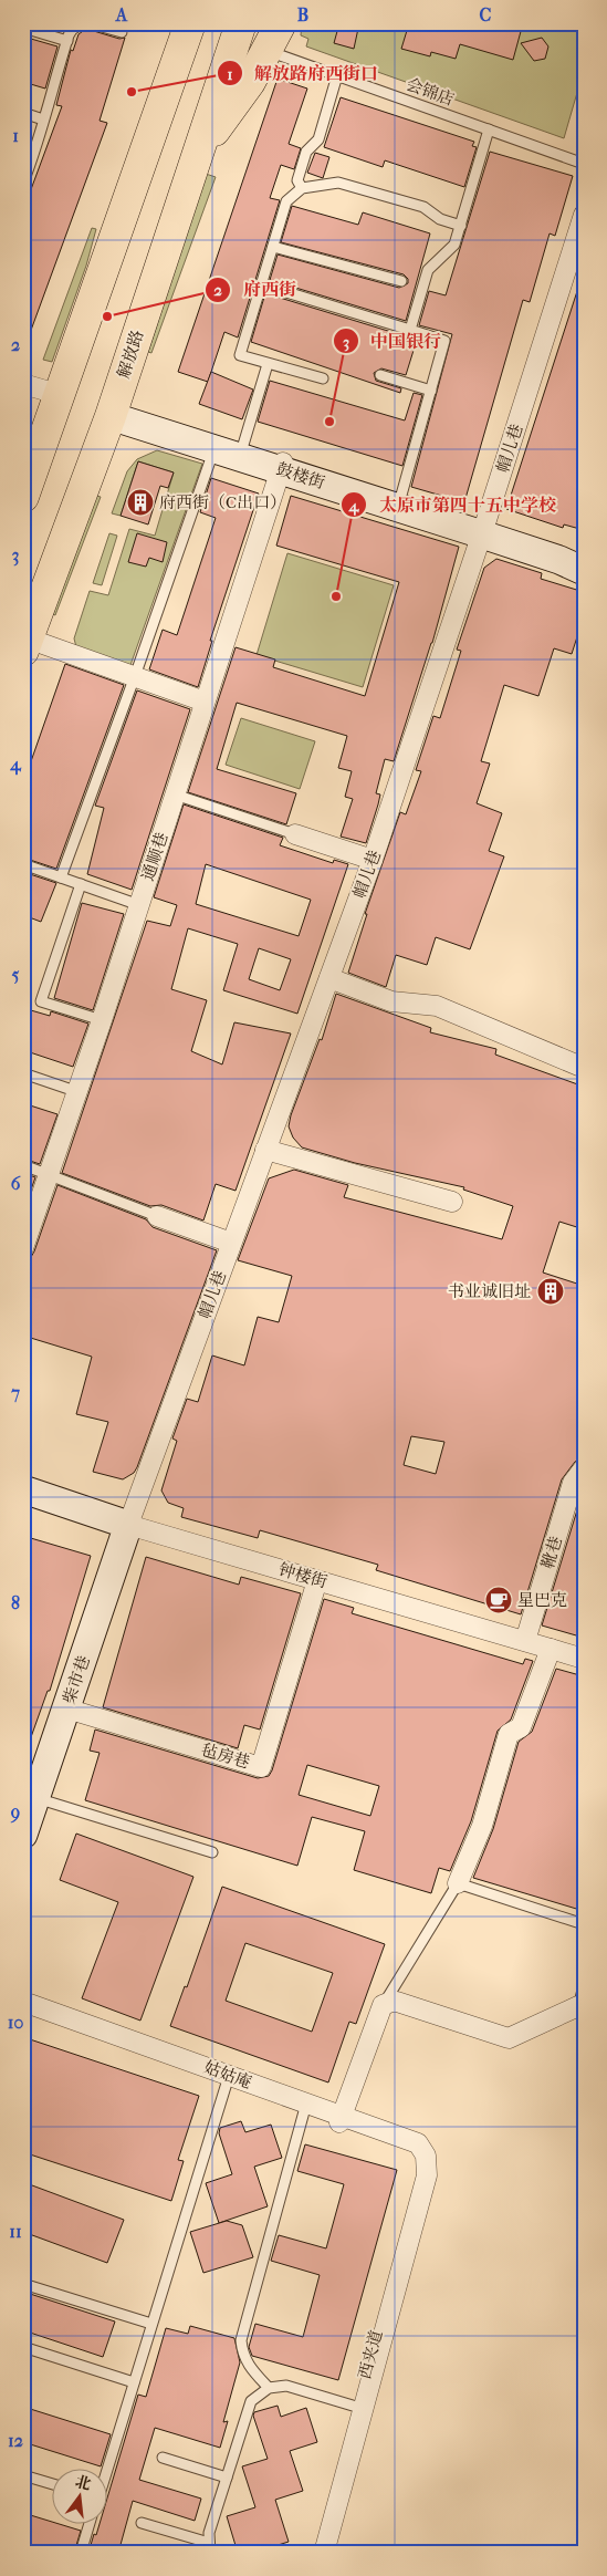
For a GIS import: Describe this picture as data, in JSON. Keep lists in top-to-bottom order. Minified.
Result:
{"streets":{"main road":["解放路"],"street":["帽儿巷","鼓楼街","通顺巷","靴巷","钟楼街","柴市巷","毡房巷","姑姑庵","西夹道"],"lane":["会锦店"]},"crossings":[["解放路","鼓楼街"],["帽儿巷","鼓楼街"],["帽儿巷","钟楼街"],["帽儿巷","柴市巷"],["鼓楼街","通顺巷"],["靴巷","钟楼街"],["钟楼街","柴市巷"],["钟楼街","毡房巷"],["柴市巷","毡房巷"],["姑姑庵","西夹道"]],"places":{"other":["解放路府西街口","府西街","中国银行","太原市第四十五中学校"],"building":["府西街（C出口）","书业诚旧址"],"cafe":["星巴克"]},"north":"top","grid":{"columns":["A","B","C"],"rows":["1","2","3","4","5","6","7","8","9","10","11","12"]}}
